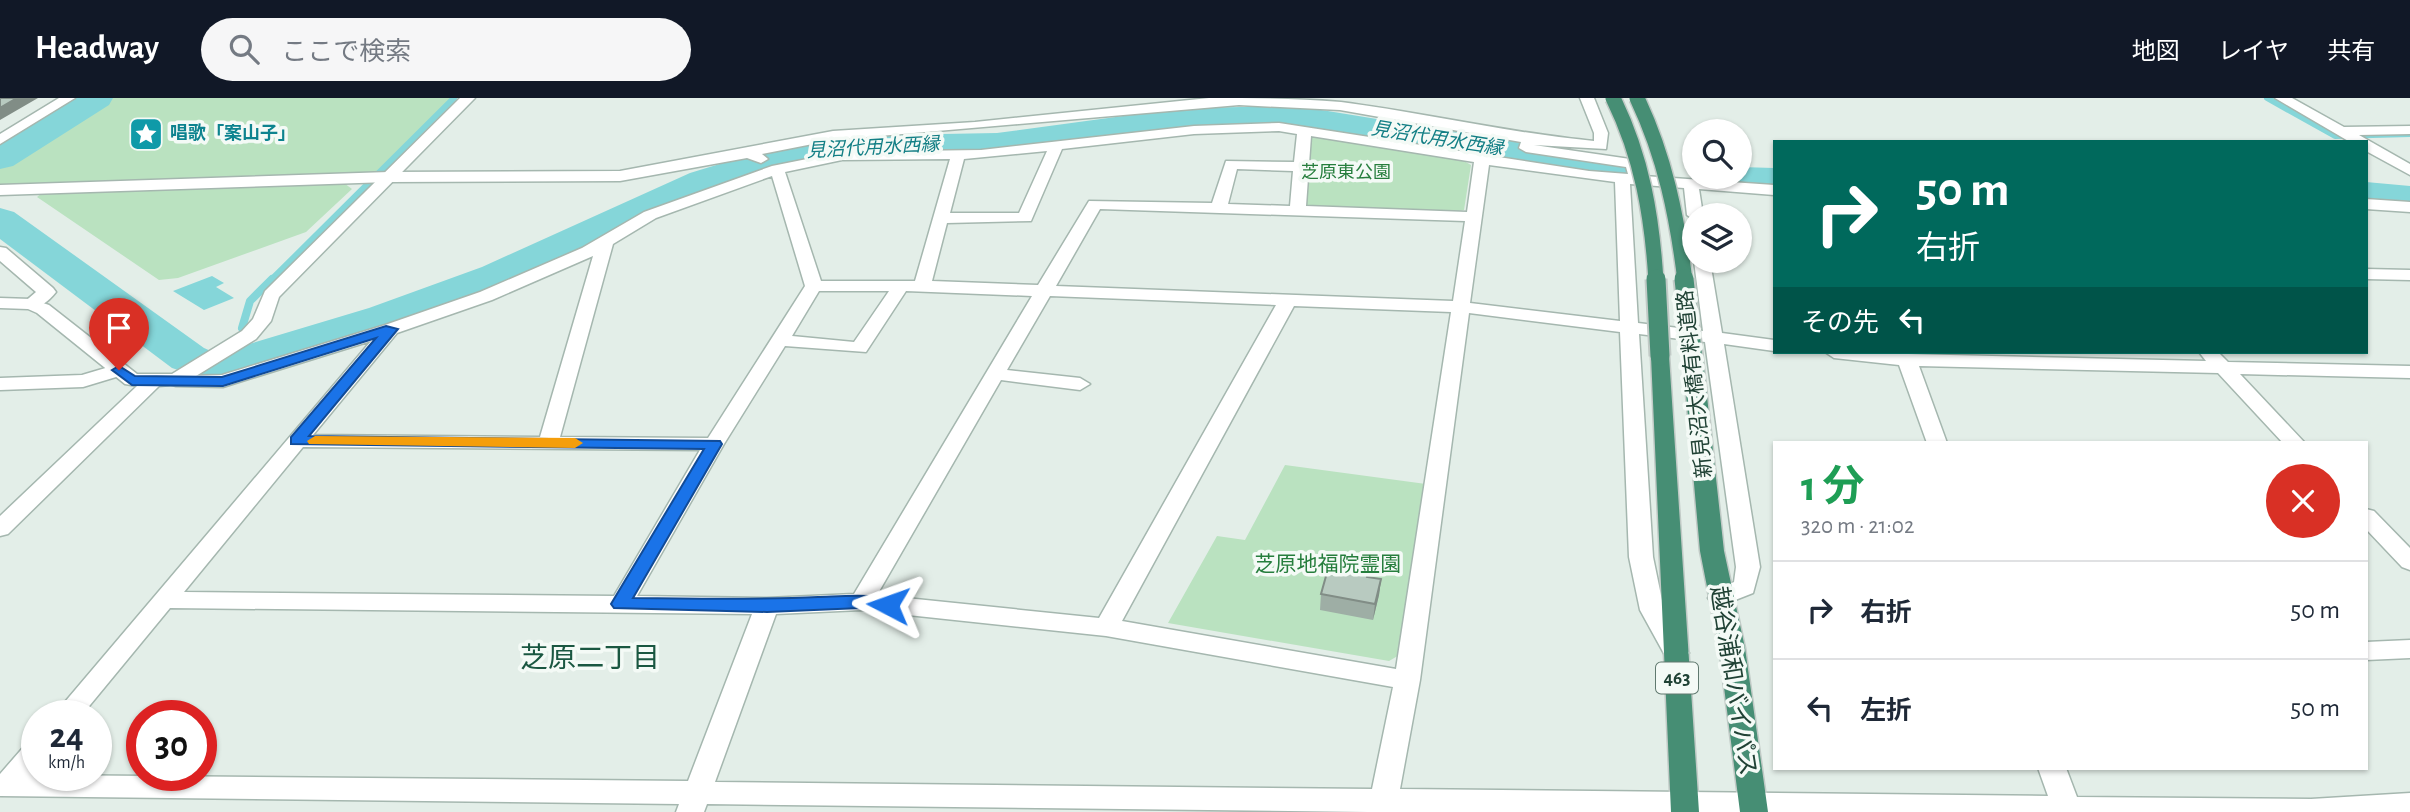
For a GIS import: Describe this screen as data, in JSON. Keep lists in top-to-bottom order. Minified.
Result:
{"streets":{"highway":["新見沼大橋有料道路","463","越谷浦和バイパス"]},"crossings":[["新見沼大橋有料道路","越谷浦和バイパス"]],"districts":["芝原二丁目"],"water":["見沼代用水西縁"],"parks":["芝原東公園","芝原地福院霊園"],"places":{"place":["唱歌「案山子」"]},"page":{"header":"Headway","search":"ここで検索","nav":["地図","レイヤ","共有"],"turn":["50 m","右折"],"then":"その先","heading":["1 分","320 m · 21:02"],"list":[{"name":"右折","value":"50 m"},{"name":"左折","value":"50 m"}],"speed":"24 km/h","limit":"30"}}
